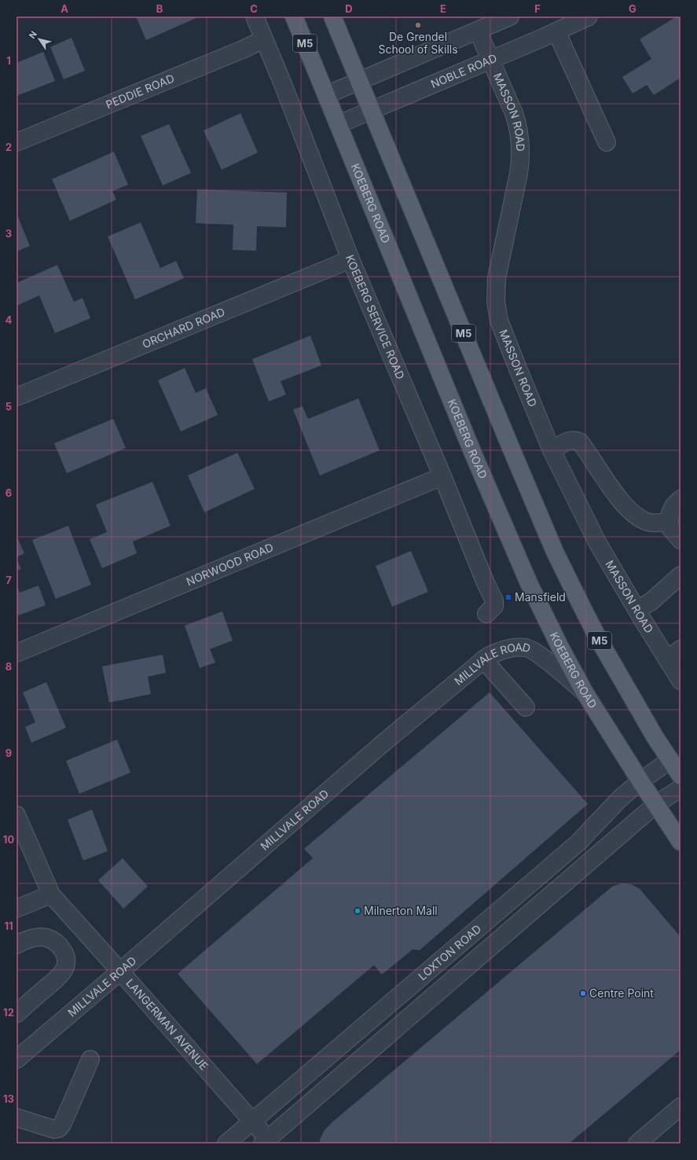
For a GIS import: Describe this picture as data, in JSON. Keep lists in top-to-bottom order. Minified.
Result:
{"streets":{"main road":["M5","KOEBERG ROAD"],"street":["NOBLE ROAD","PEDDIE ROAD","MASSON ROAD","KOEBERG SERVICE ROAD","ORCHARD ROAD","NORWOOD ROAD","MILLVALE ROAD","LOXTON ROAD","LANGERMAN AVENUE"]},"crossings":[["M5","NOBLE ROAD"],["M5","LOXTON ROAD"],["NOBLE ROAD","MASSON ROAD"],["NOBLE ROAD","KOEBERG ROAD"],["PEDDIE ROAD","KOEBERG SERVICE ROAD"],["KOEBERG ROAD","MILLVALE ROAD"],["KOEBERG ROAD","LOXTON ROAD"],["KOEBERG SERVICE ROAD","ORCHARD ROAD"],["KOEBERG SERVICE ROAD","NORWOOD ROAD"],["MILLVALE ROAD","LANGERMAN AVENUE"],["LOXTON ROAD","LANGERMAN AVENUE"]],"places":{"other":["De Grendel School of Skills","Milnerton Mall","Centre Point"],"transit":["Mansfield"]},"north":"top left","grid":{"columns":["A","B","C","D","E","F","G"],"rows":["1","2","3","4","5","6","7","8","9","10","11","12","13"]}}
